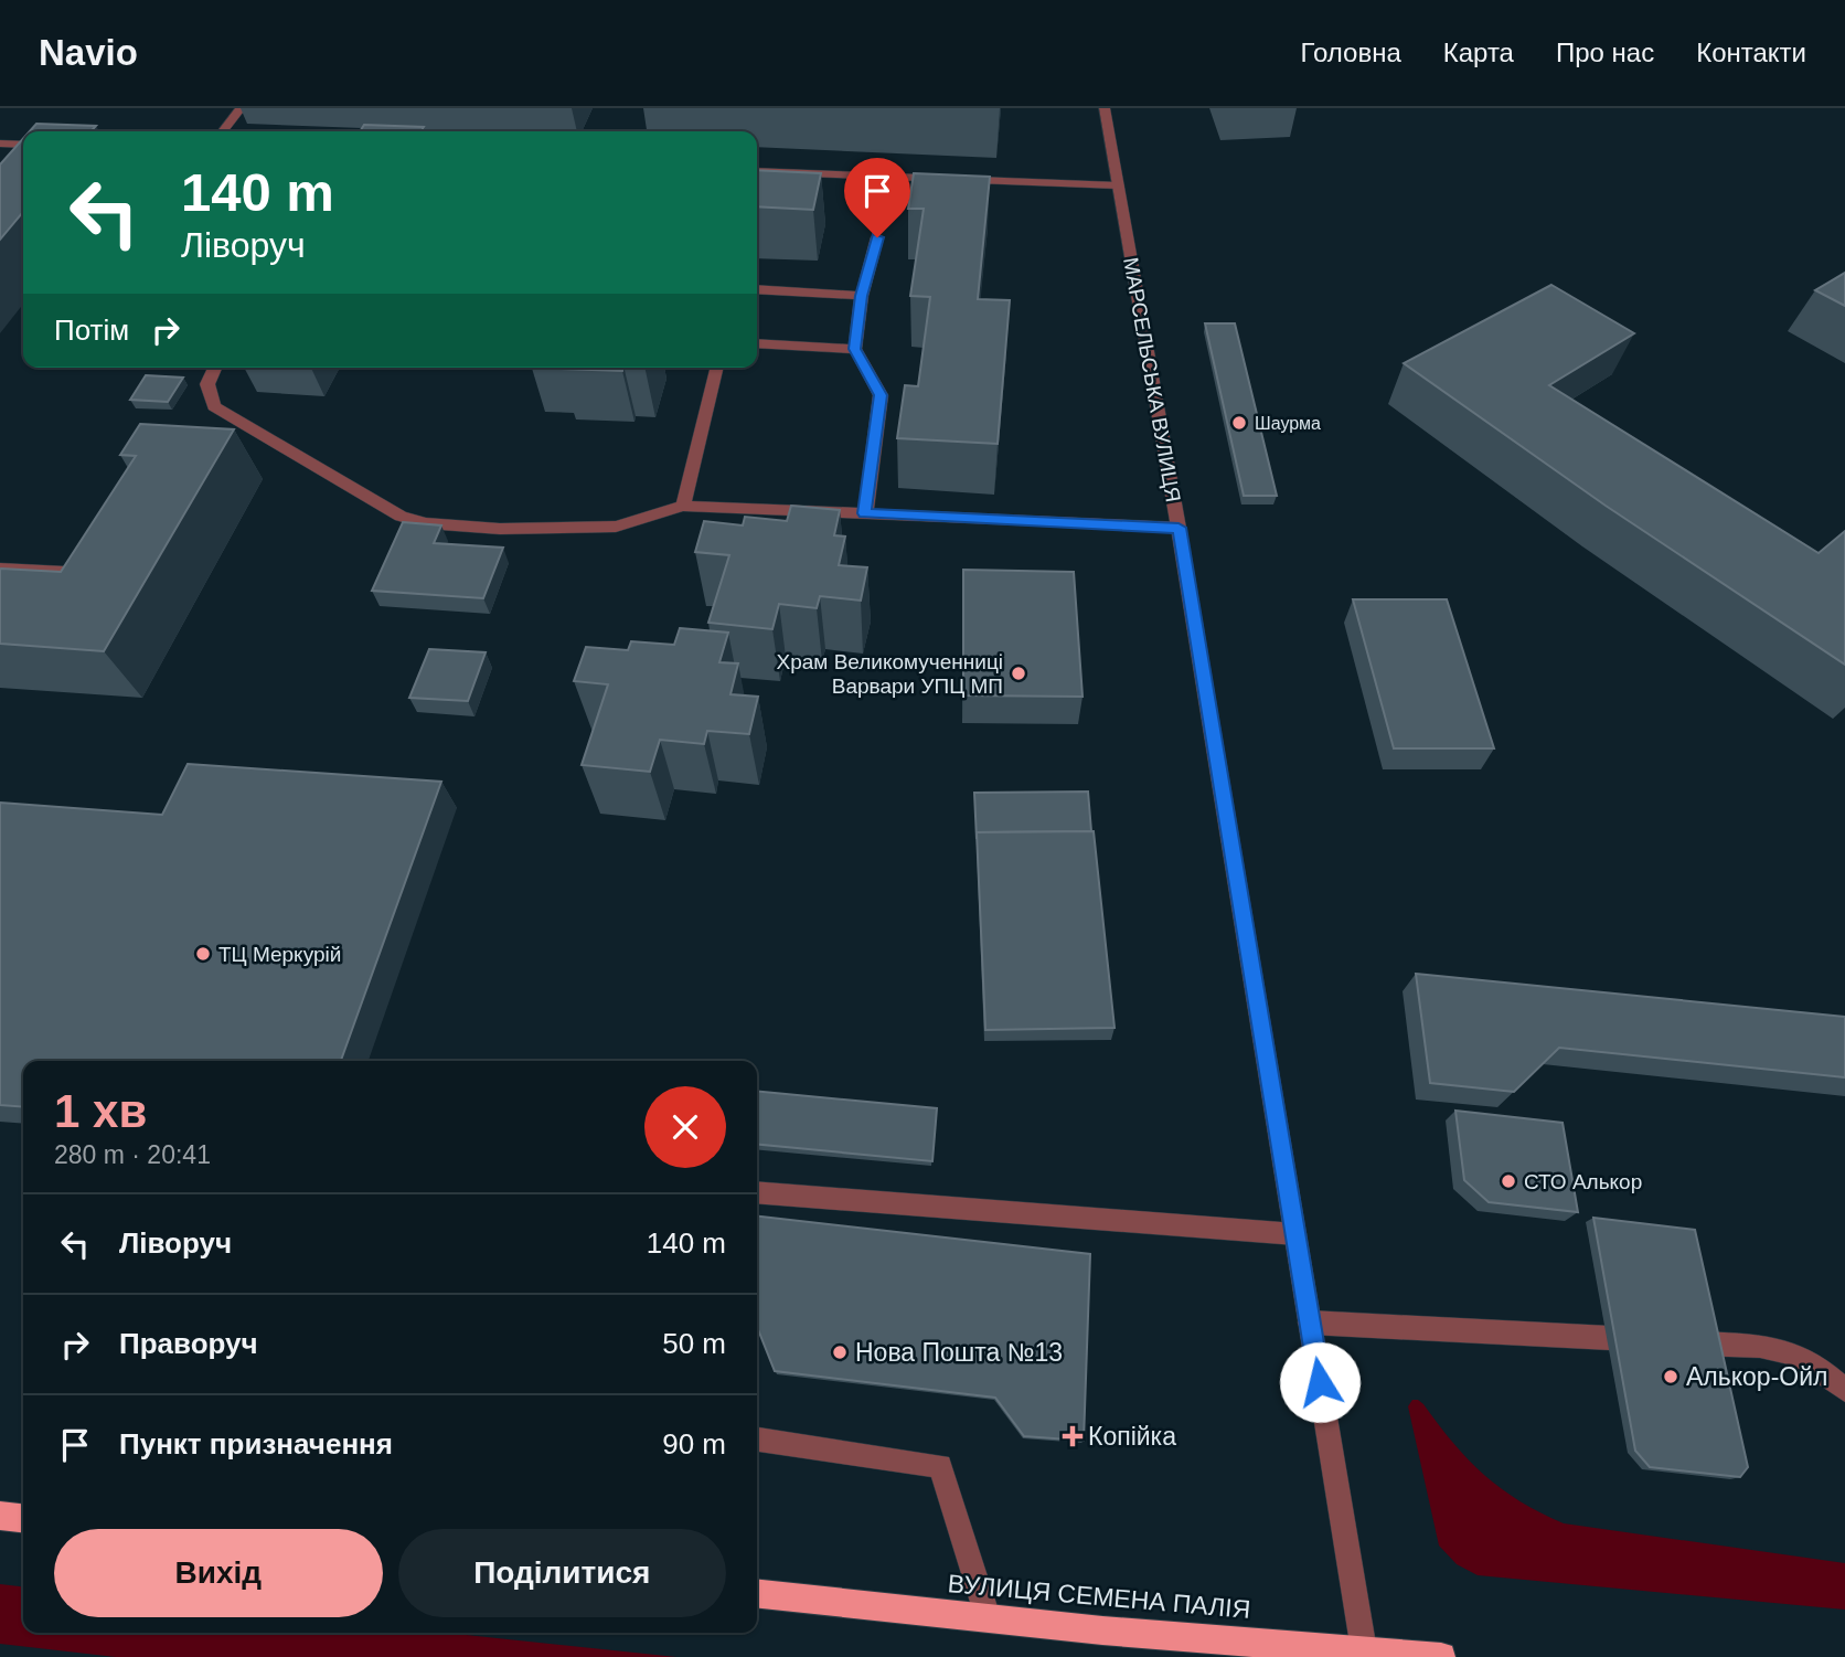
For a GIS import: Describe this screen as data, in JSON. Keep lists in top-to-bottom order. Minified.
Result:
{"streets":{"highway":["ВУЛИЦЯ СЕМЕНА ПАЛІЯ"],"street":["МАРСЕЛЬСЬКА ВУЛИЦЯ"]},"crossings":[["МАРСЕЛЬСЬКА ВУЛИЦЯ","ВУЛИЦЯ СЕМЕНА ПАЛІЯ"]],"places":{"other":["Шаурма","Храм Великомученниці Варвари УПЦ МП","ТЦ Меркурій","СТО Алькор","Нова Пошта №13","Алькор-Ойл"],"health":["Копійка"]},"page":{"header":"Navio","nav":["Головна","Карта","Про нас","Контакти"],"turn":["140 m","Ліворуч"],"then":"Потім","heading":["1 хв","280 m · 20:41"],"list":[{"name":"Ліворуч","value":"140 m"},{"name":"Праворуч","value":"50 m"},{"name":"Пункт призначення","value":"90 m"}],"buttons":["Вихід","Поділитися"]}}
